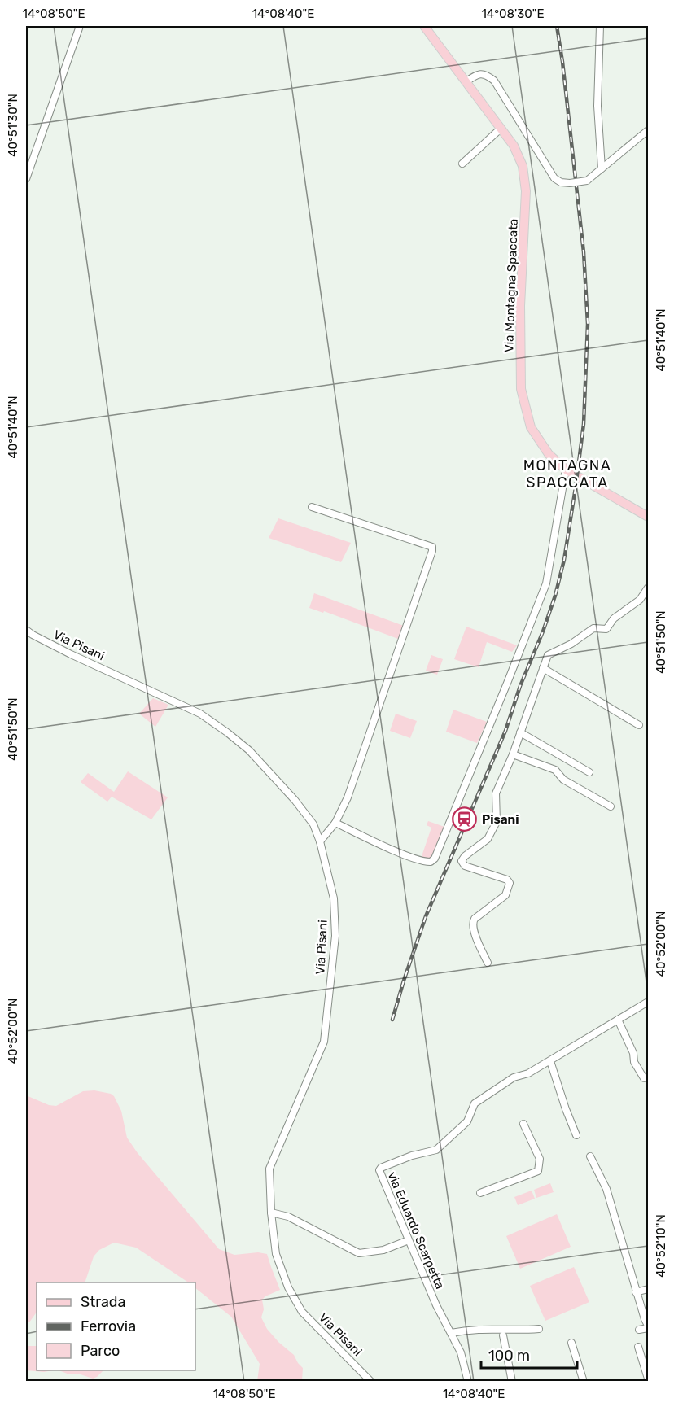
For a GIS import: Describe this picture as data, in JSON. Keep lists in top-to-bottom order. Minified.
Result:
{"streets":{"main road":["Via Montagna Spaccata"],"street":["Via Pisani","via Eduardo Scarpetta"]},"districts":["MONTAGNA SPACCATA"],"places":{"station":["Pisani"]},"legend":["Strada","Ferrovia","Parco"],"scale_bar":"100 m","coordinates":["14°08'50\"E","14°08'40\"E","14°08'30\"E","40°51'30\"N","40°51'40\"N","40°51'50\"N","40°52'00\"N","40°52'10\"N"]}
